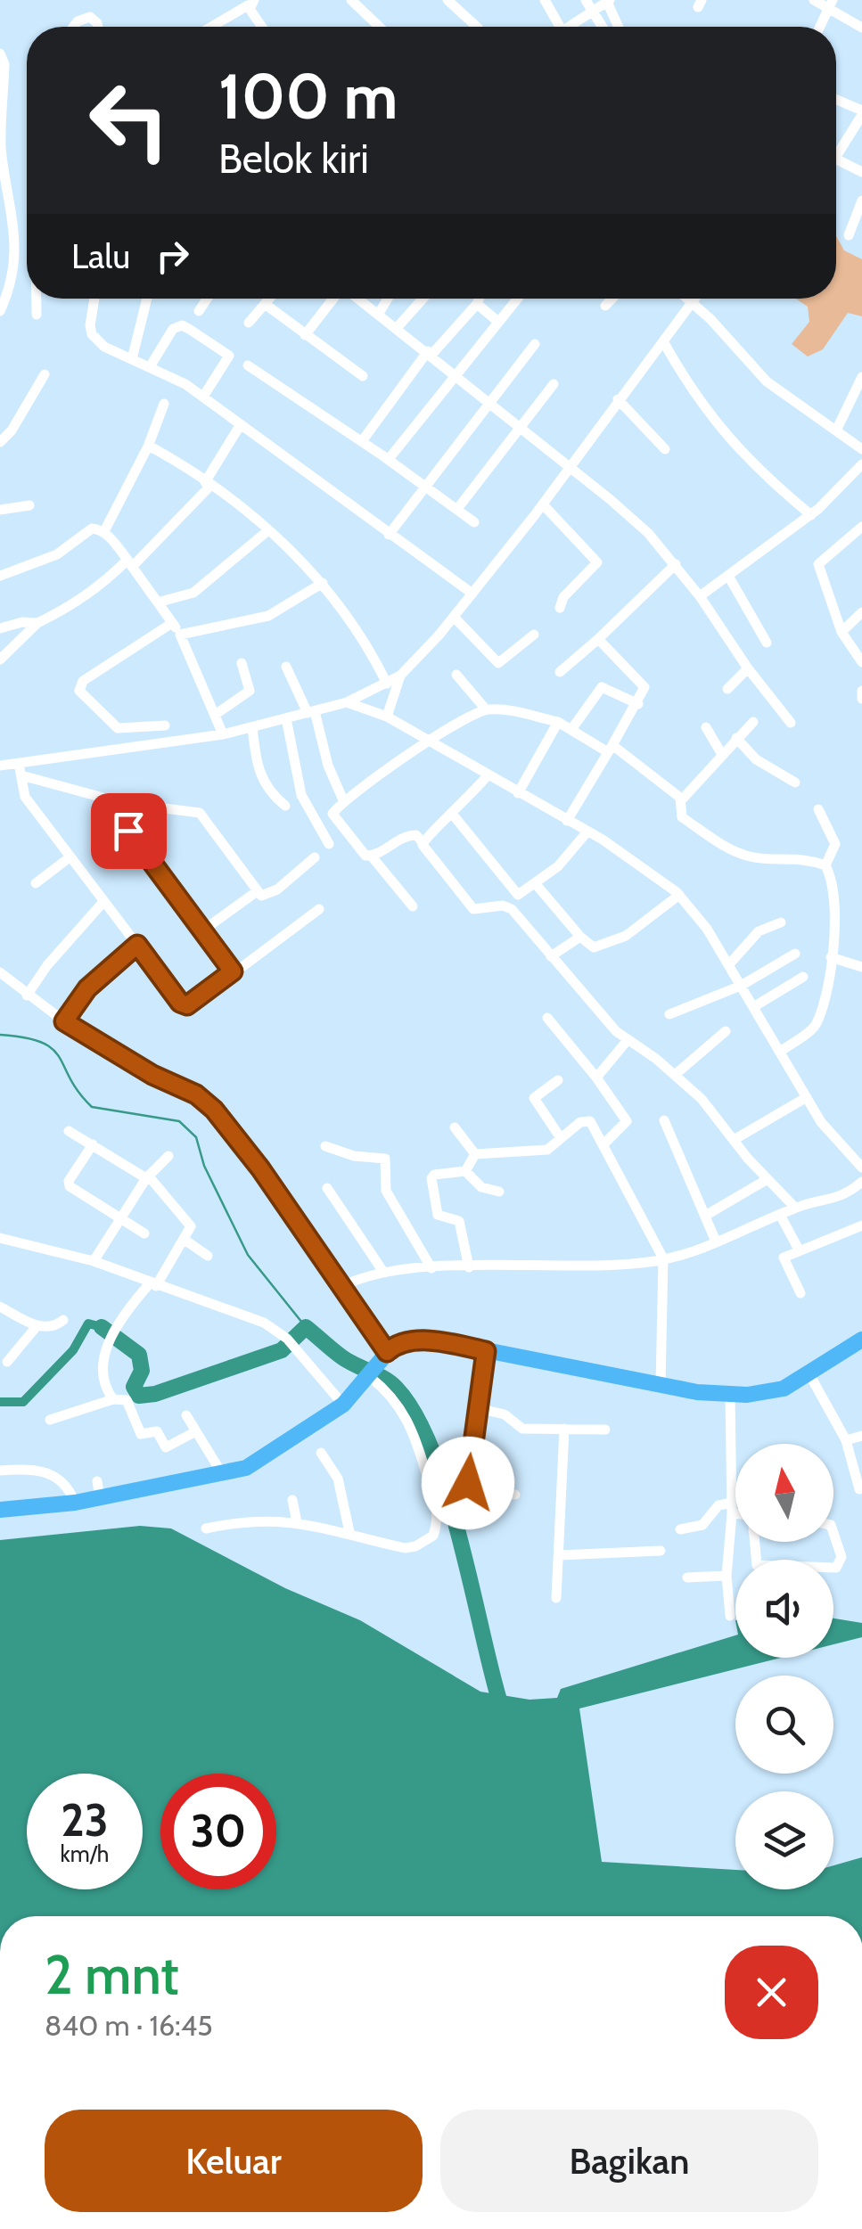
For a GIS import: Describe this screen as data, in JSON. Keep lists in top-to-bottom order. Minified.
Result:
{"north":"top","page":{"turn":["100 m","Belok kiri"],"then":"Lalu","speed":"23 km/h","limit":"30","heading":["2 mnt","840 m · 16:45"],"buttons":["Keluar","Bagikan"]}}
